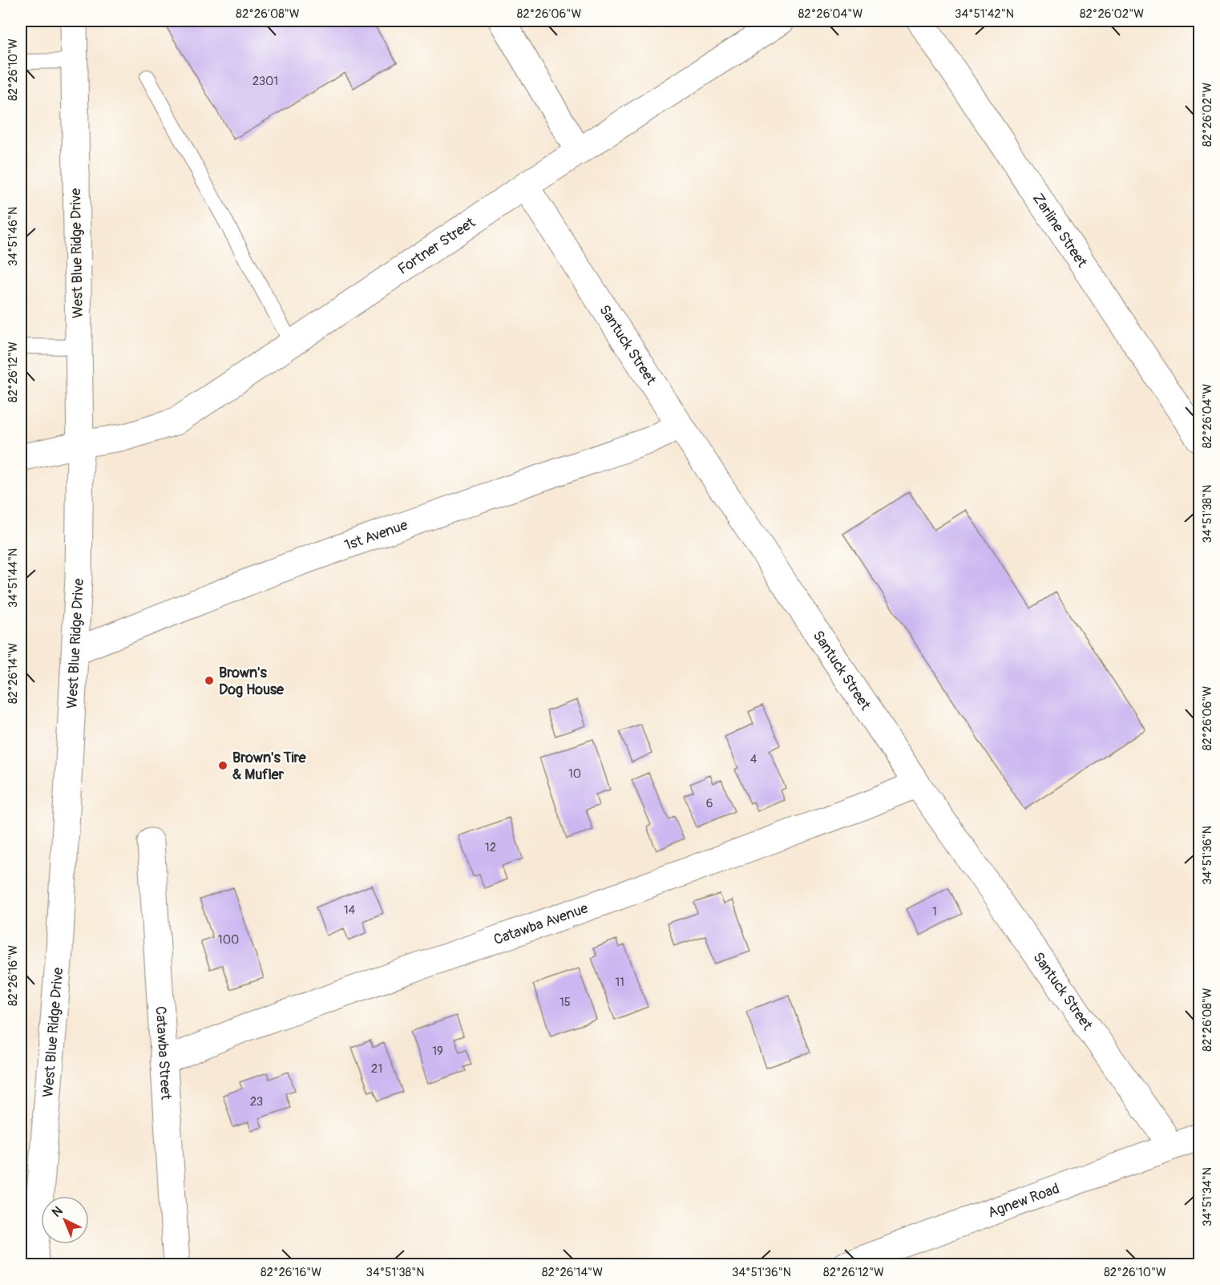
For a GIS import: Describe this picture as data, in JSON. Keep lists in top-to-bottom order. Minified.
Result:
{"streets":{"street":["Zarline Street","Fortner Street","West Blue Ridge Drive","Santuck Street","1st Avenue","Catawba Avenue","Catawba Street","Agnew Road"]},"crossings":[["Fortner Street","West Blue Ridge Drive"],["Fortner Street","Santuck Street"],["West Blue Ridge Drive","1st Avenue"],["Santuck Street","1st Avenue"],["Santuck Street","Catawba Avenue"],["Santuck Street","Agnew Road"],["Catawba Avenue","Catawba Street"]],"places":["Brown's Dog House","Brown's Tire & Mufler"],"house_numbers":["2301","4","10","6","12","14","1","100","11","15","19","21","23"],"north":"top left","coordinates":["82°26'08\"W","82°26'06\"W","82°26'04\"W","34°51'42\"N","82°26'02\"W","82°26'10\"W","34°51'46\"N","82°26'12\"W","34°51'38\"N","34°51'44\"N","82°26'14\"W","34°51'36\"N","82°26'16\"W","34°51'34\"N"]}
